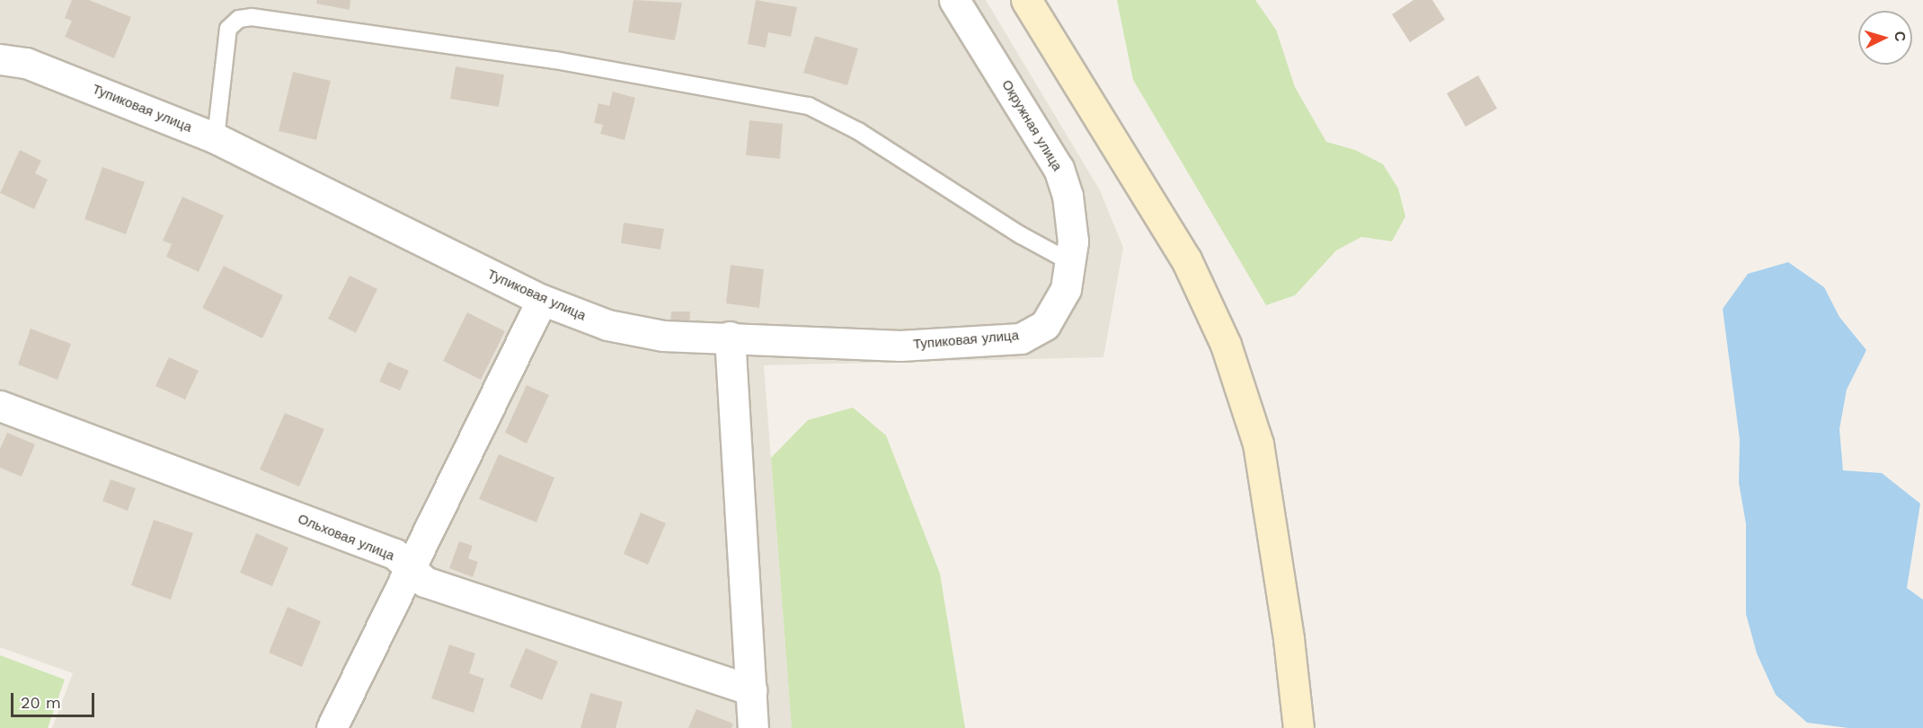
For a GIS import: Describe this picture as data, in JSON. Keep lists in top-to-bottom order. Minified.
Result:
{"streets":{"street":["Тупиковая улица","Окружная улица","Ольховая улица"]},"crossings":[["Тупиковая улица","Окружная улица"]],"scale_bar":"20 m","north":"right"}
